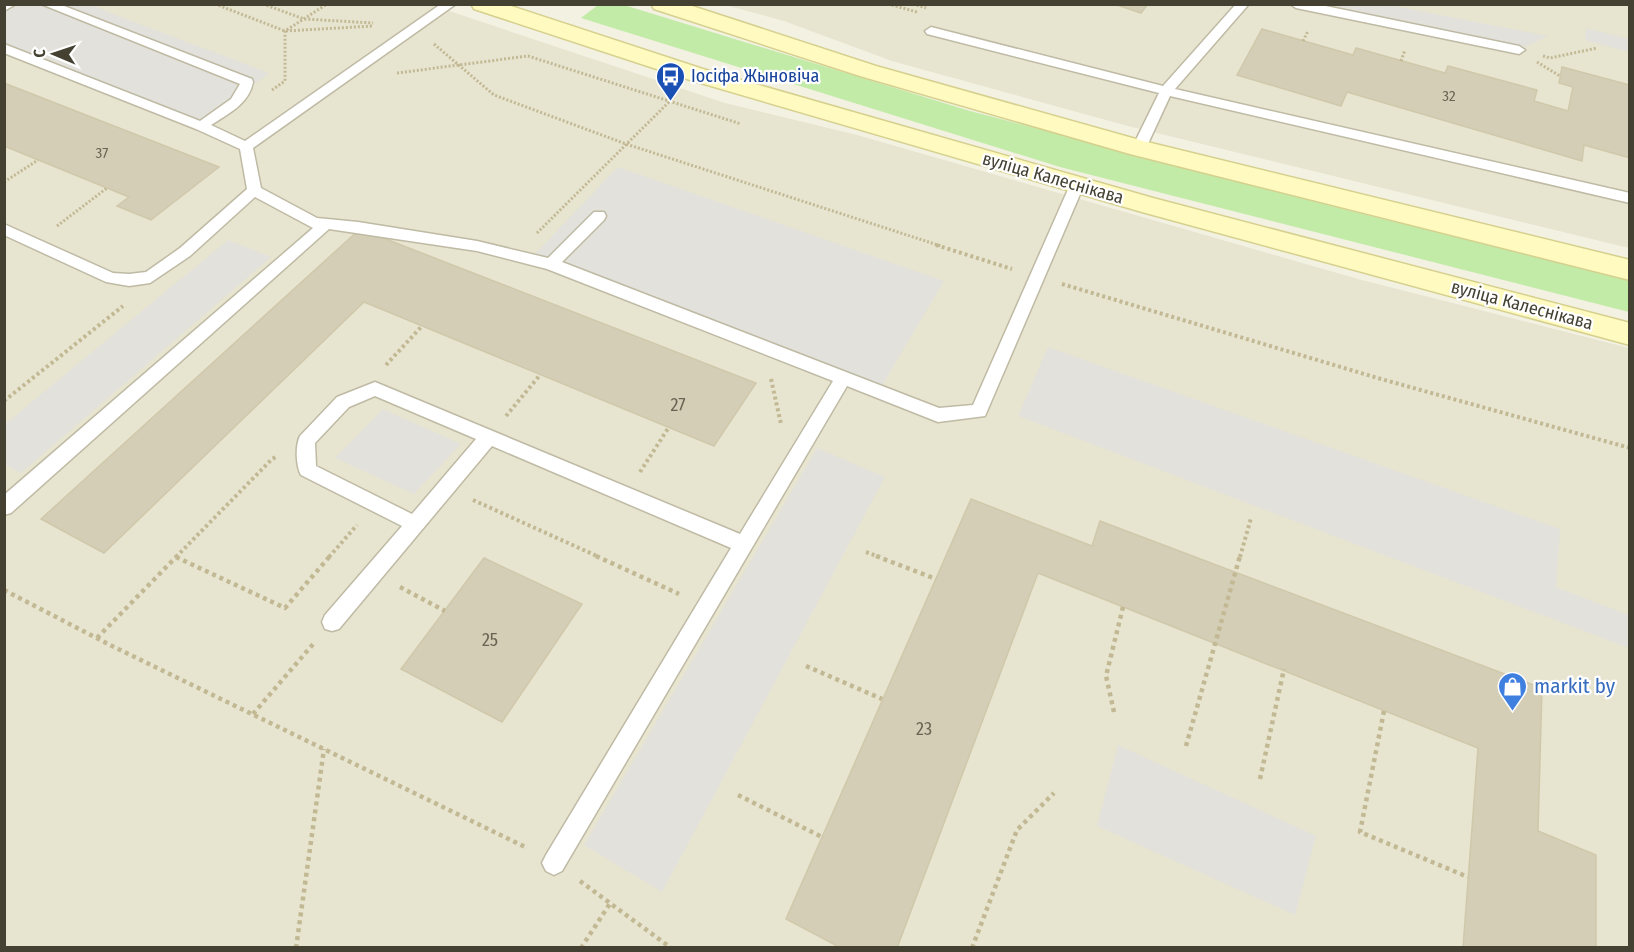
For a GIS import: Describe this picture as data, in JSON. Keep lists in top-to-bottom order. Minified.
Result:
{"streets":{"main road":["вуліца Калеснікава"]},"places":{"bus stop":["Іосіфа Жыновіча"],"shop":["markit by"]},"house_numbers":["32","37","27","25","23"],"north":"left"}
